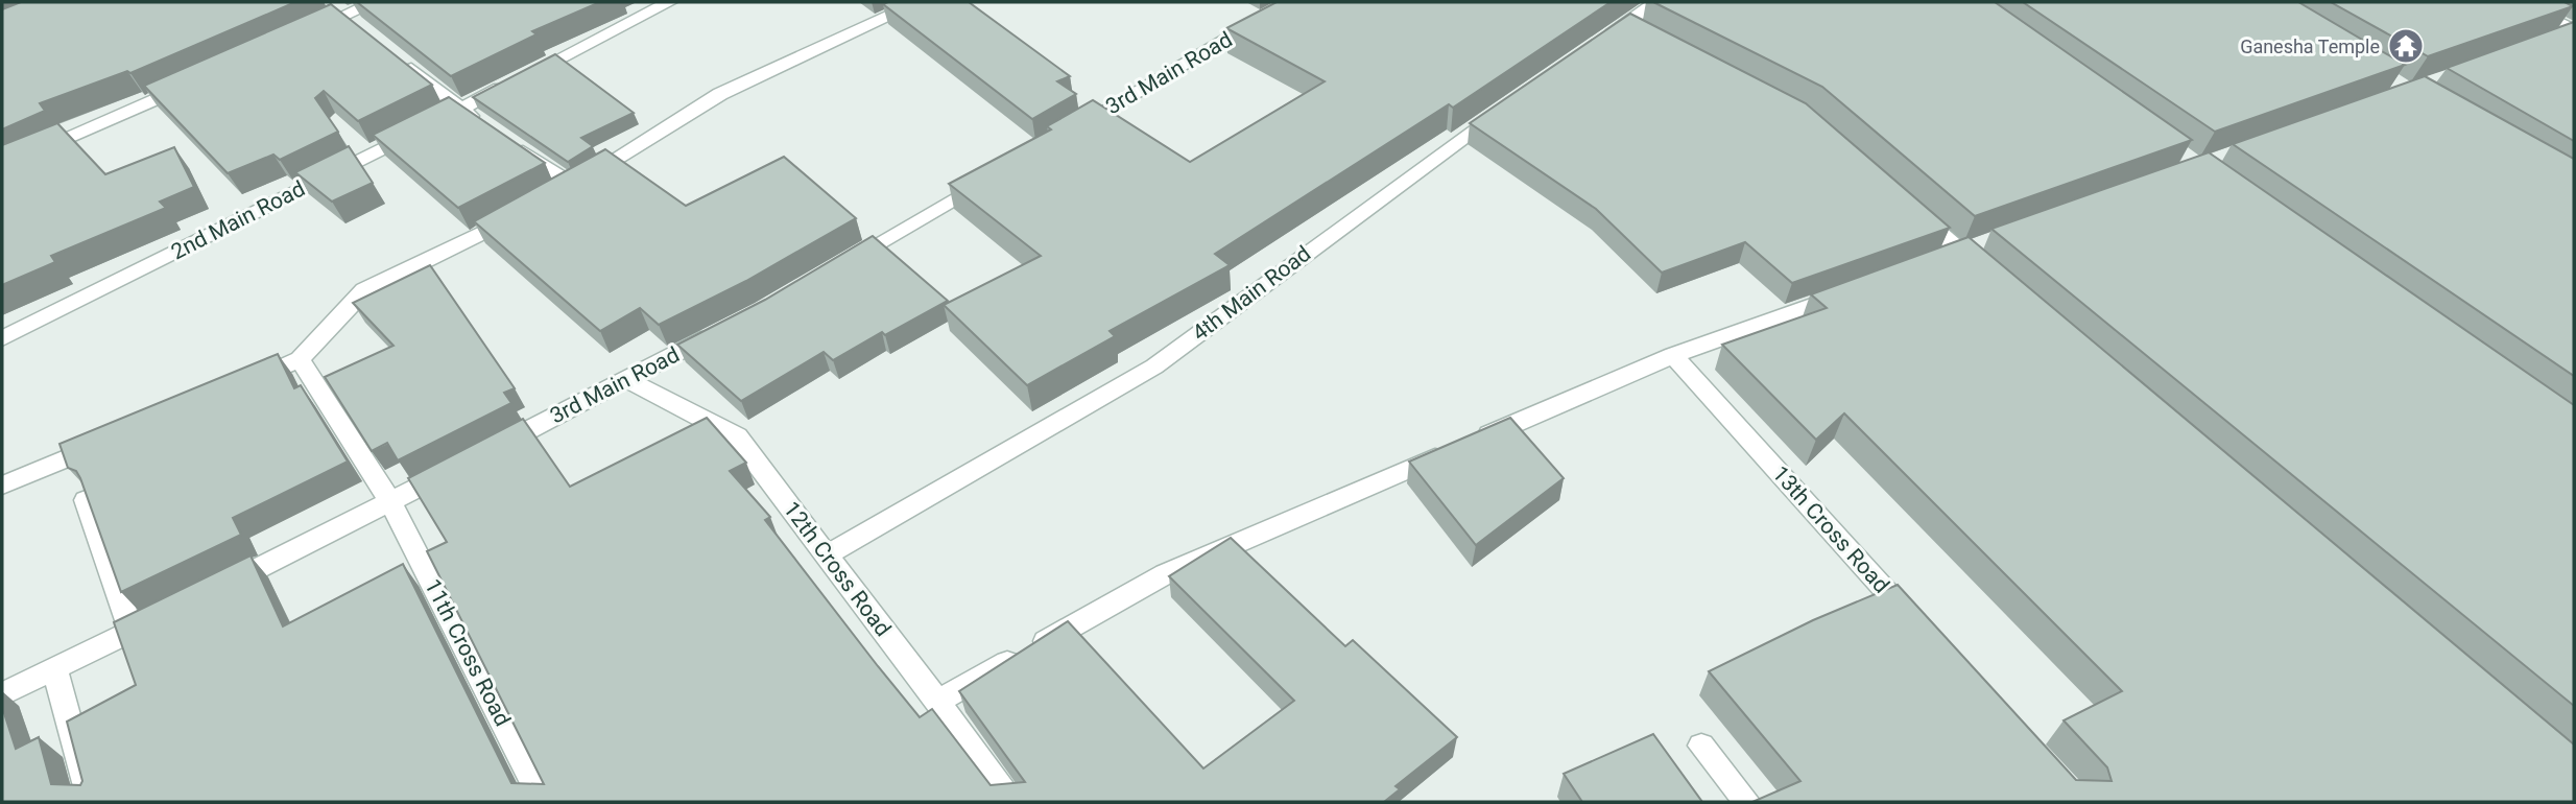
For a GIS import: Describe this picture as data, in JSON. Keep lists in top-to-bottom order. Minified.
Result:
{"streets":{"street":["3rd Main Road","2nd Main Road","4th Main Road","13th Cross Road","12th Cross Road","11th Cross Road"]},"crossings":[["3rd Main Road","12th Cross Road"],["4th Main Road","12th Cross Road"]],"places":{"temple":["Ganesha Temple"]}}
